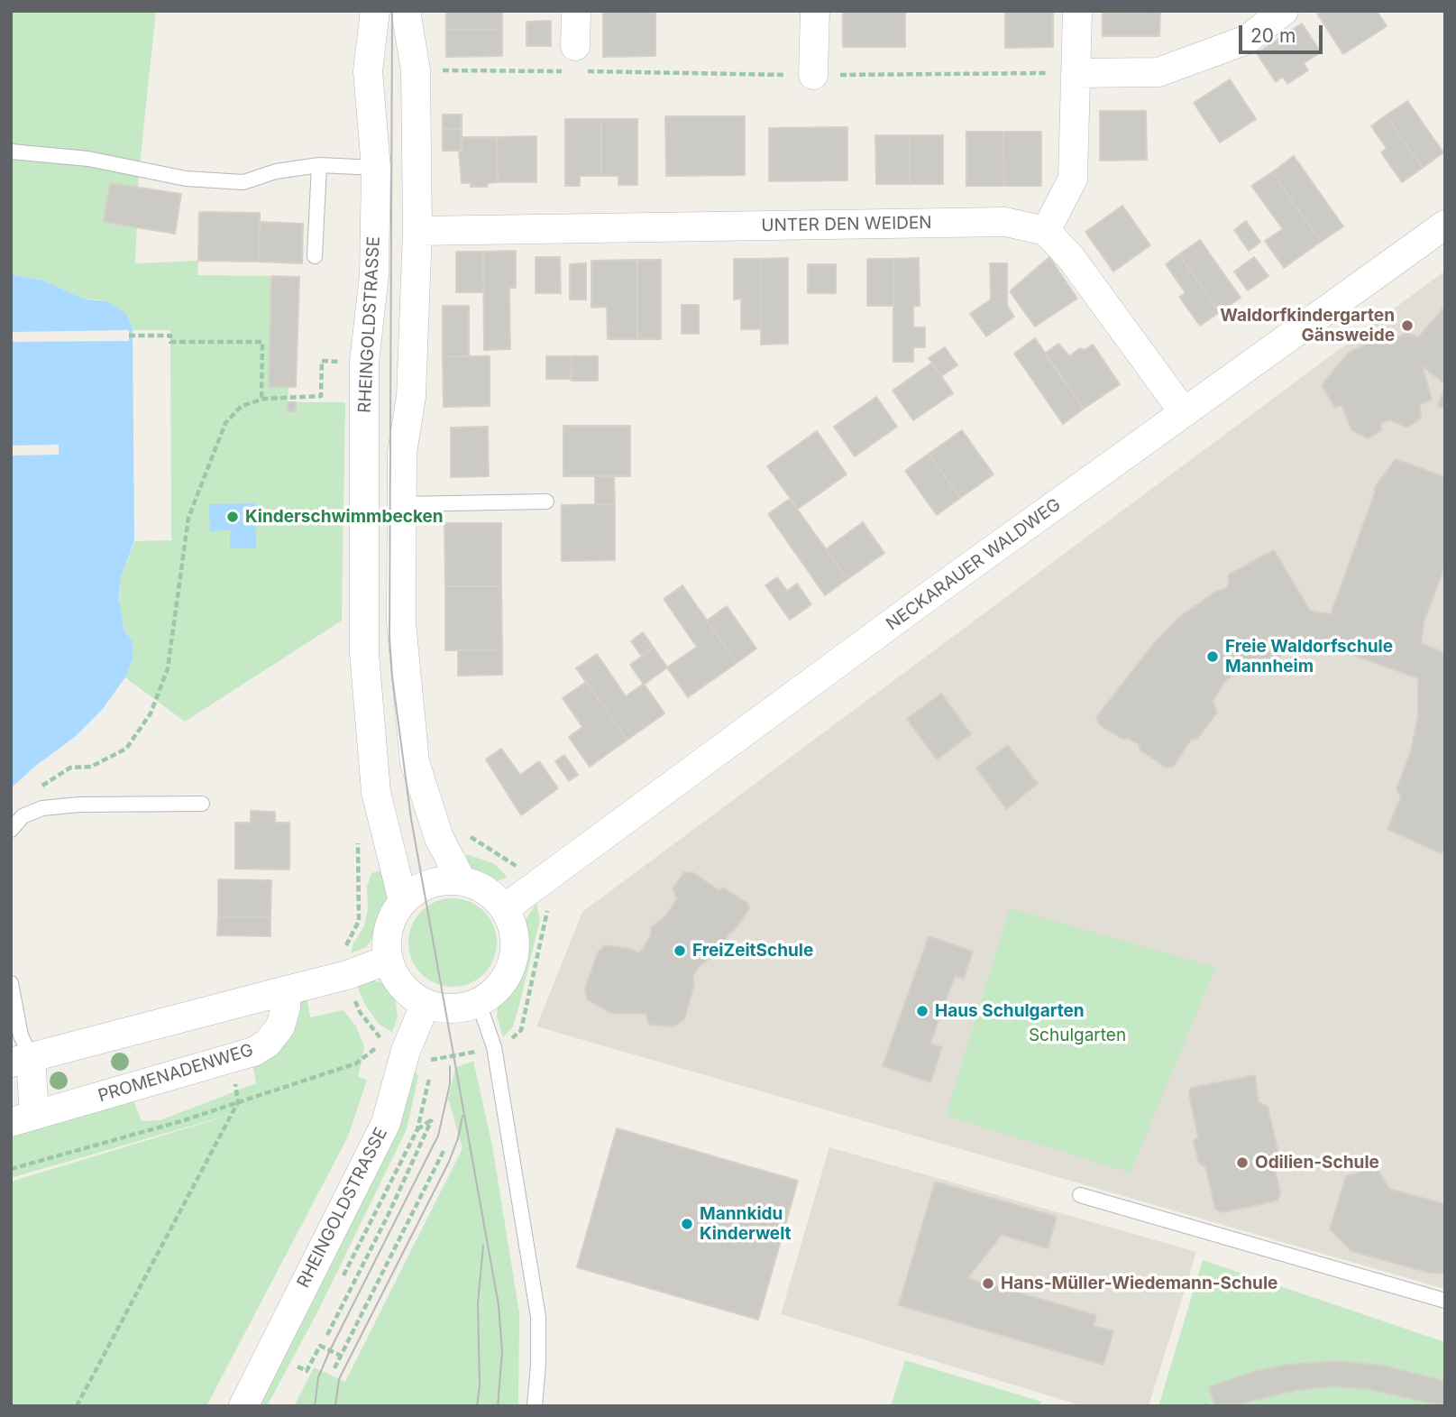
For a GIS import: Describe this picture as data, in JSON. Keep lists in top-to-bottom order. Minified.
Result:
{"streets":{"street":["UNTER DEN WEIDEN","RHEINGOLDSTRASSE","NECKARAUER WALDWEG","PROMENADENWEG"]},"crossings":[["RHEINGOLDSTRASSE","NECKARAUER WALDWEG"]],"parks":["Schulgarten"],"places":["Waldorfkindergarten Gänsweide","Kinderschwimmbecken","Freie Waldorfschule Mannheim","FreiZeitSchule","Haus Schulgarten","Odilien-Schule","Mannkidu Kinderwelt","Hans-Müller-Wiedemann-Schule"],"scale_bar":"20 m"}
